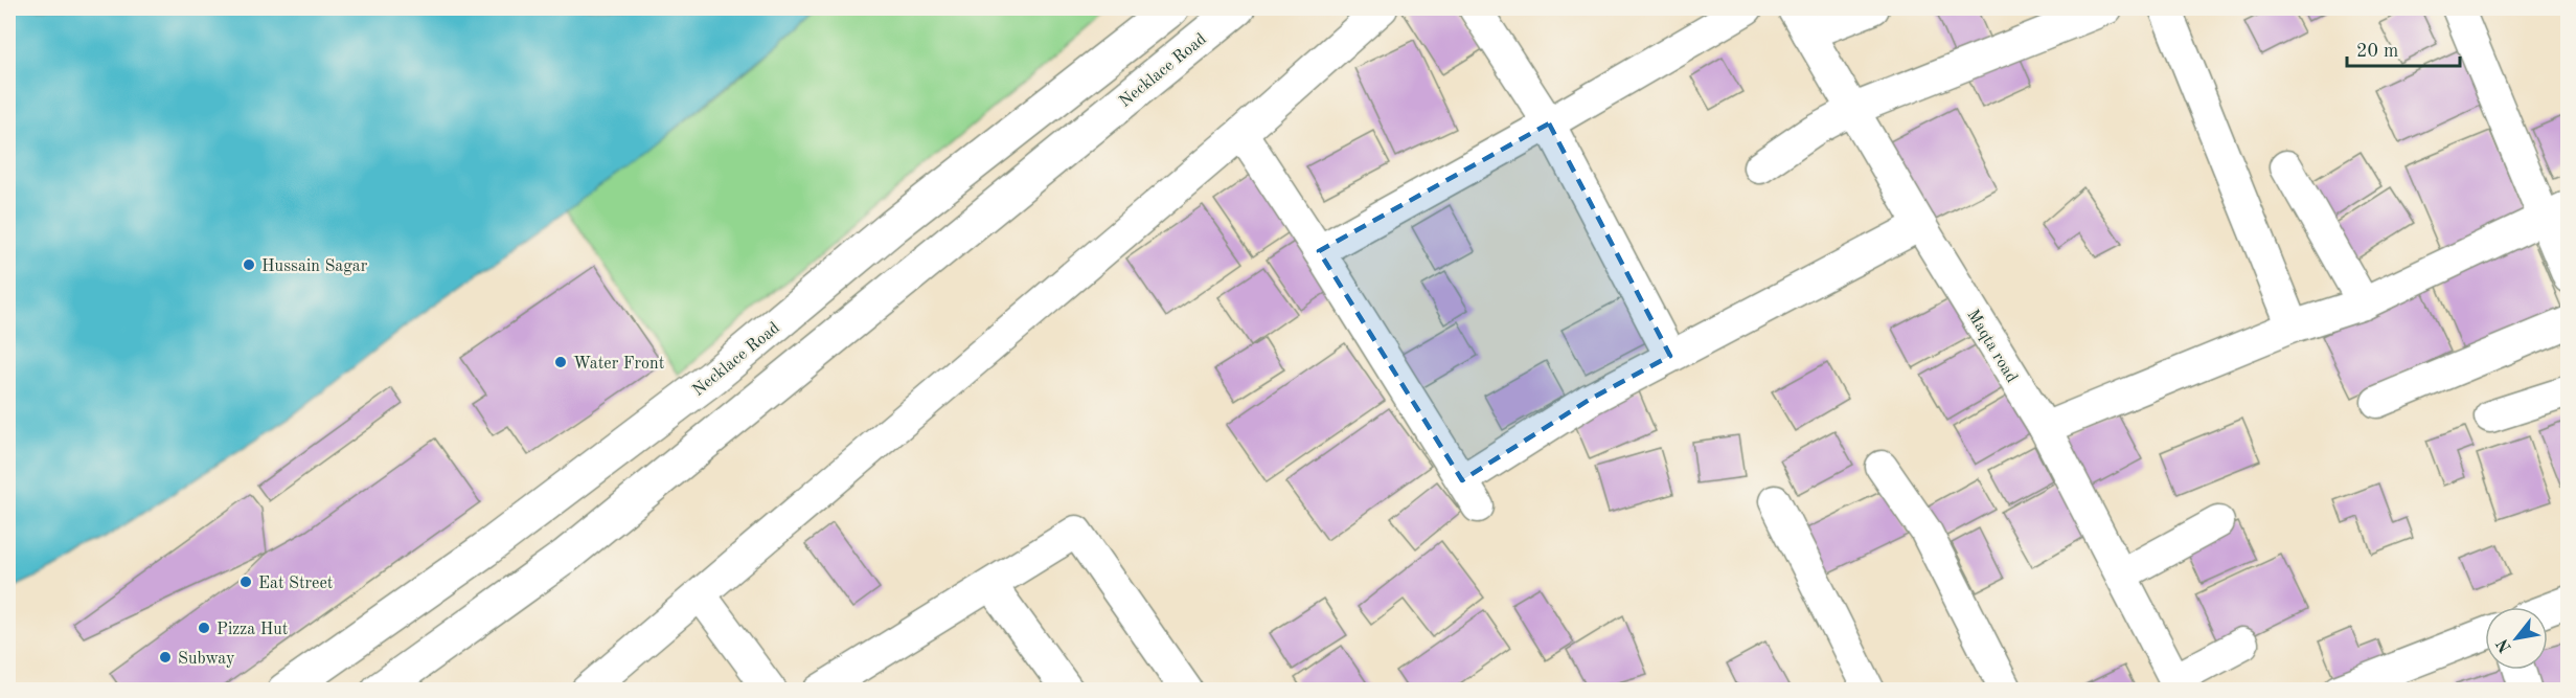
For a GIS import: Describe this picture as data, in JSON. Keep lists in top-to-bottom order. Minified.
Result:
{"streets":{"main road":["Necklace Road"],"street":["Maqta road"]},"places":["Hussain Sagar","Water Front","Eat Street","Pizza Hut","Subway"],"scale_bar":"20 m","north":"bottom left"}
